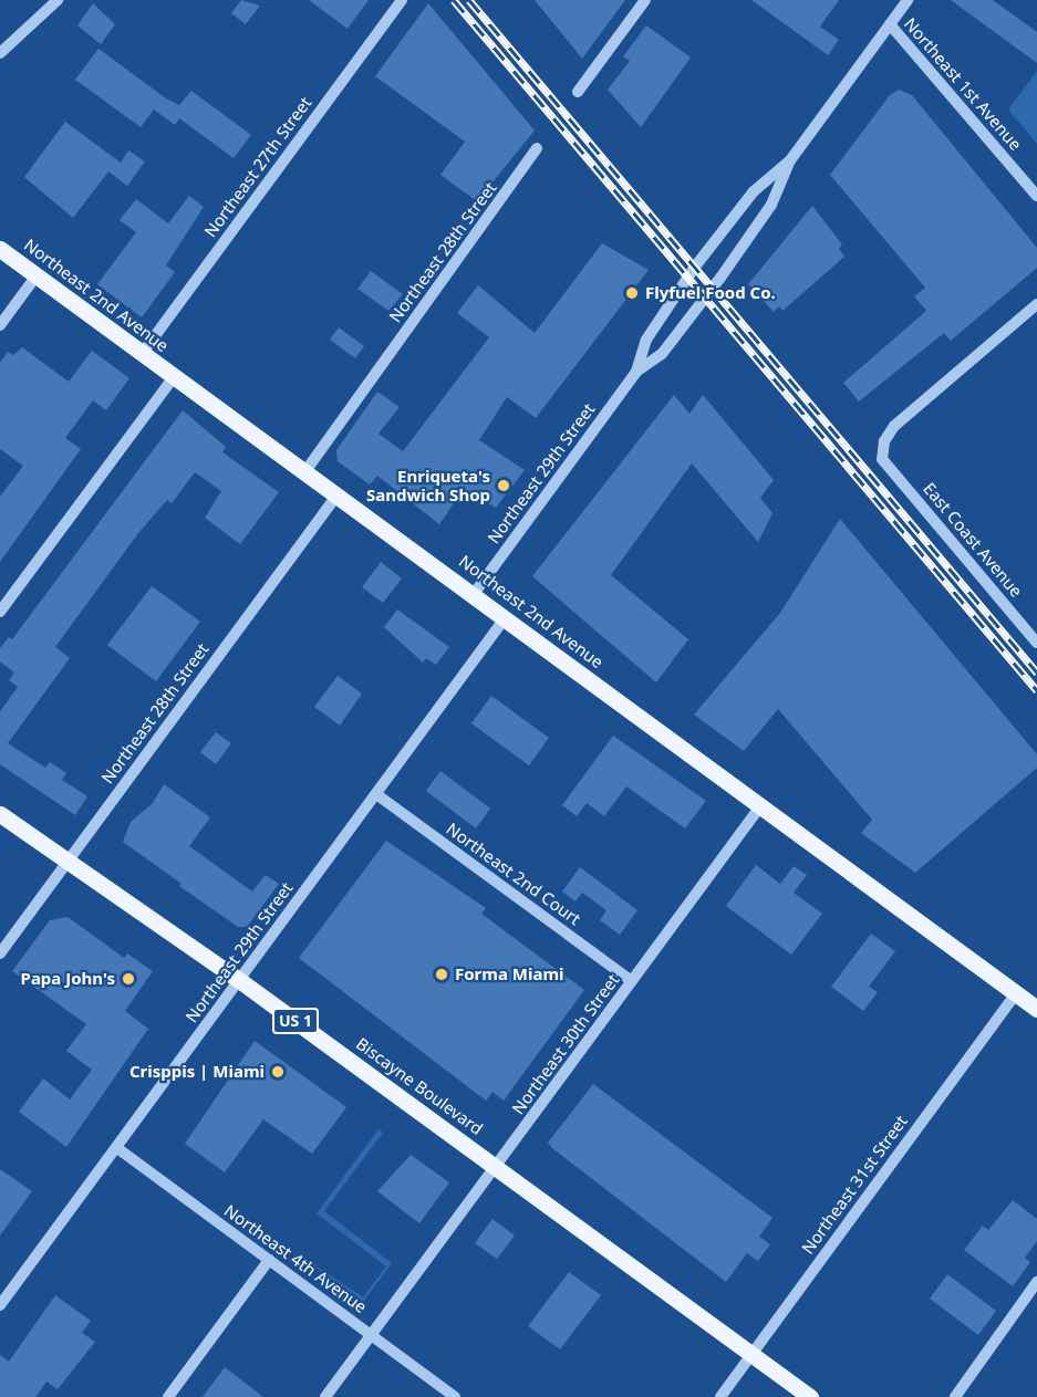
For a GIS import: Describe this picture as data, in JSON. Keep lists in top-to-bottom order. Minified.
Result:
{"streets":{"main road":["Northeast 2nd Avenue","US 1","Biscayne Boulevard"],"street":["Northeast 1st Avenue","Northeast 27th Street","Northeast 28th Street","Northeast 29th Street","East Coast Avenue","Northeast 2nd Court","Northeast 30th Street","Northeast 31st Street","Northeast 4th Avenue"]},"crossings":[["Northeast 1st Avenue","Northeast 29th Street"],["Northeast 27th Street","Northeast 2nd Avenue"],["Northeast 28th Street","Northeast 2nd Avenue"],["Northeast 28th Street","Biscayne Boulevard"],["Northeast 2nd Avenue","Northeast 29th Street"],["Northeast 2nd Avenue","Northeast 30th Street"],["Northeast 2nd Avenue","Northeast 31st Street"],["Northeast 29th Street","Northeast 2nd Court"],["Northeast 29th Street","Biscayne Boulevard"],["Northeast 29th Street","Northeast 4th Avenue"],["Northeast 2nd Court","Northeast 30th Street"],["Northeast 30th Street","Biscayne Boulevard"],["Northeast 30th Street","Northeast 4th Avenue"],["Biscayne Boulevard","Northeast 31st Street"]],"places":["Flyfuel Food Co.","Enriqueta's Sandwich Shop","Forma Miami","Papa John's","Crisppis | Miami"]}
